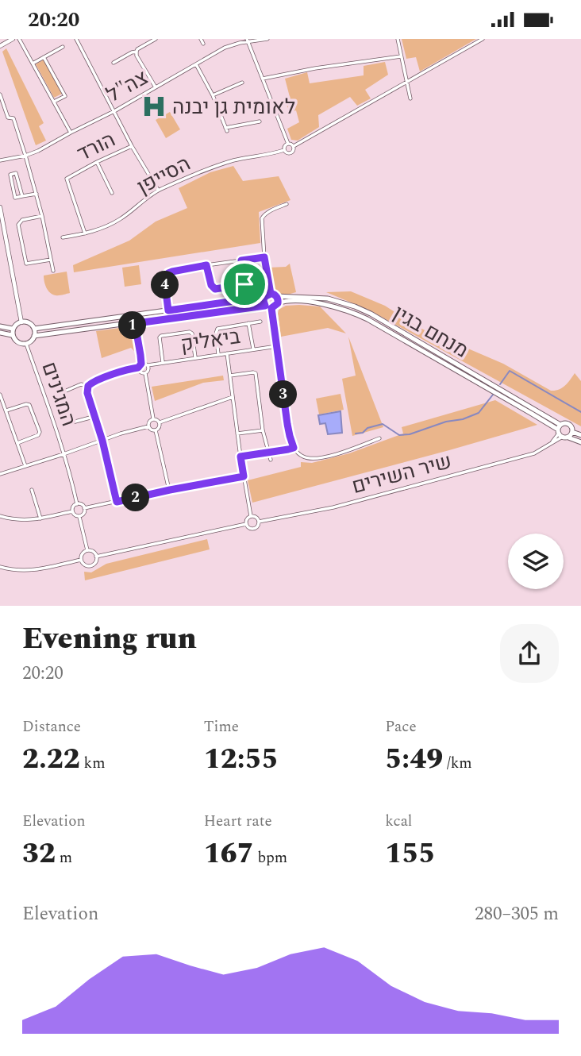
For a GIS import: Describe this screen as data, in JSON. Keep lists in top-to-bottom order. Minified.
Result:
{"streets":{"main road":["מנחם בגין"],"street":["צה\"ל","הורד","הסייפן","ביאליק","המגינים","שיר השירים"]},"crossings":[["הורד","הסייפן"],["מנחם בגין","המגינים"],["מנחם בגין","שיר השירים"]],"places":{"hospital":["לאומית גן יבנה"]},"page":{"status":"20:20","pins":["4","1","3","2"],"heading":["Evening run","20:20"],"stats":[["Distance","2.22 km"],["Time","12:55"],["Pace","5:49 /km"],["Elevation","32 m"],["Heart rate","167 bpm"],["kcal","155"]],"chart":["Elevation","280–305 m"]}}
